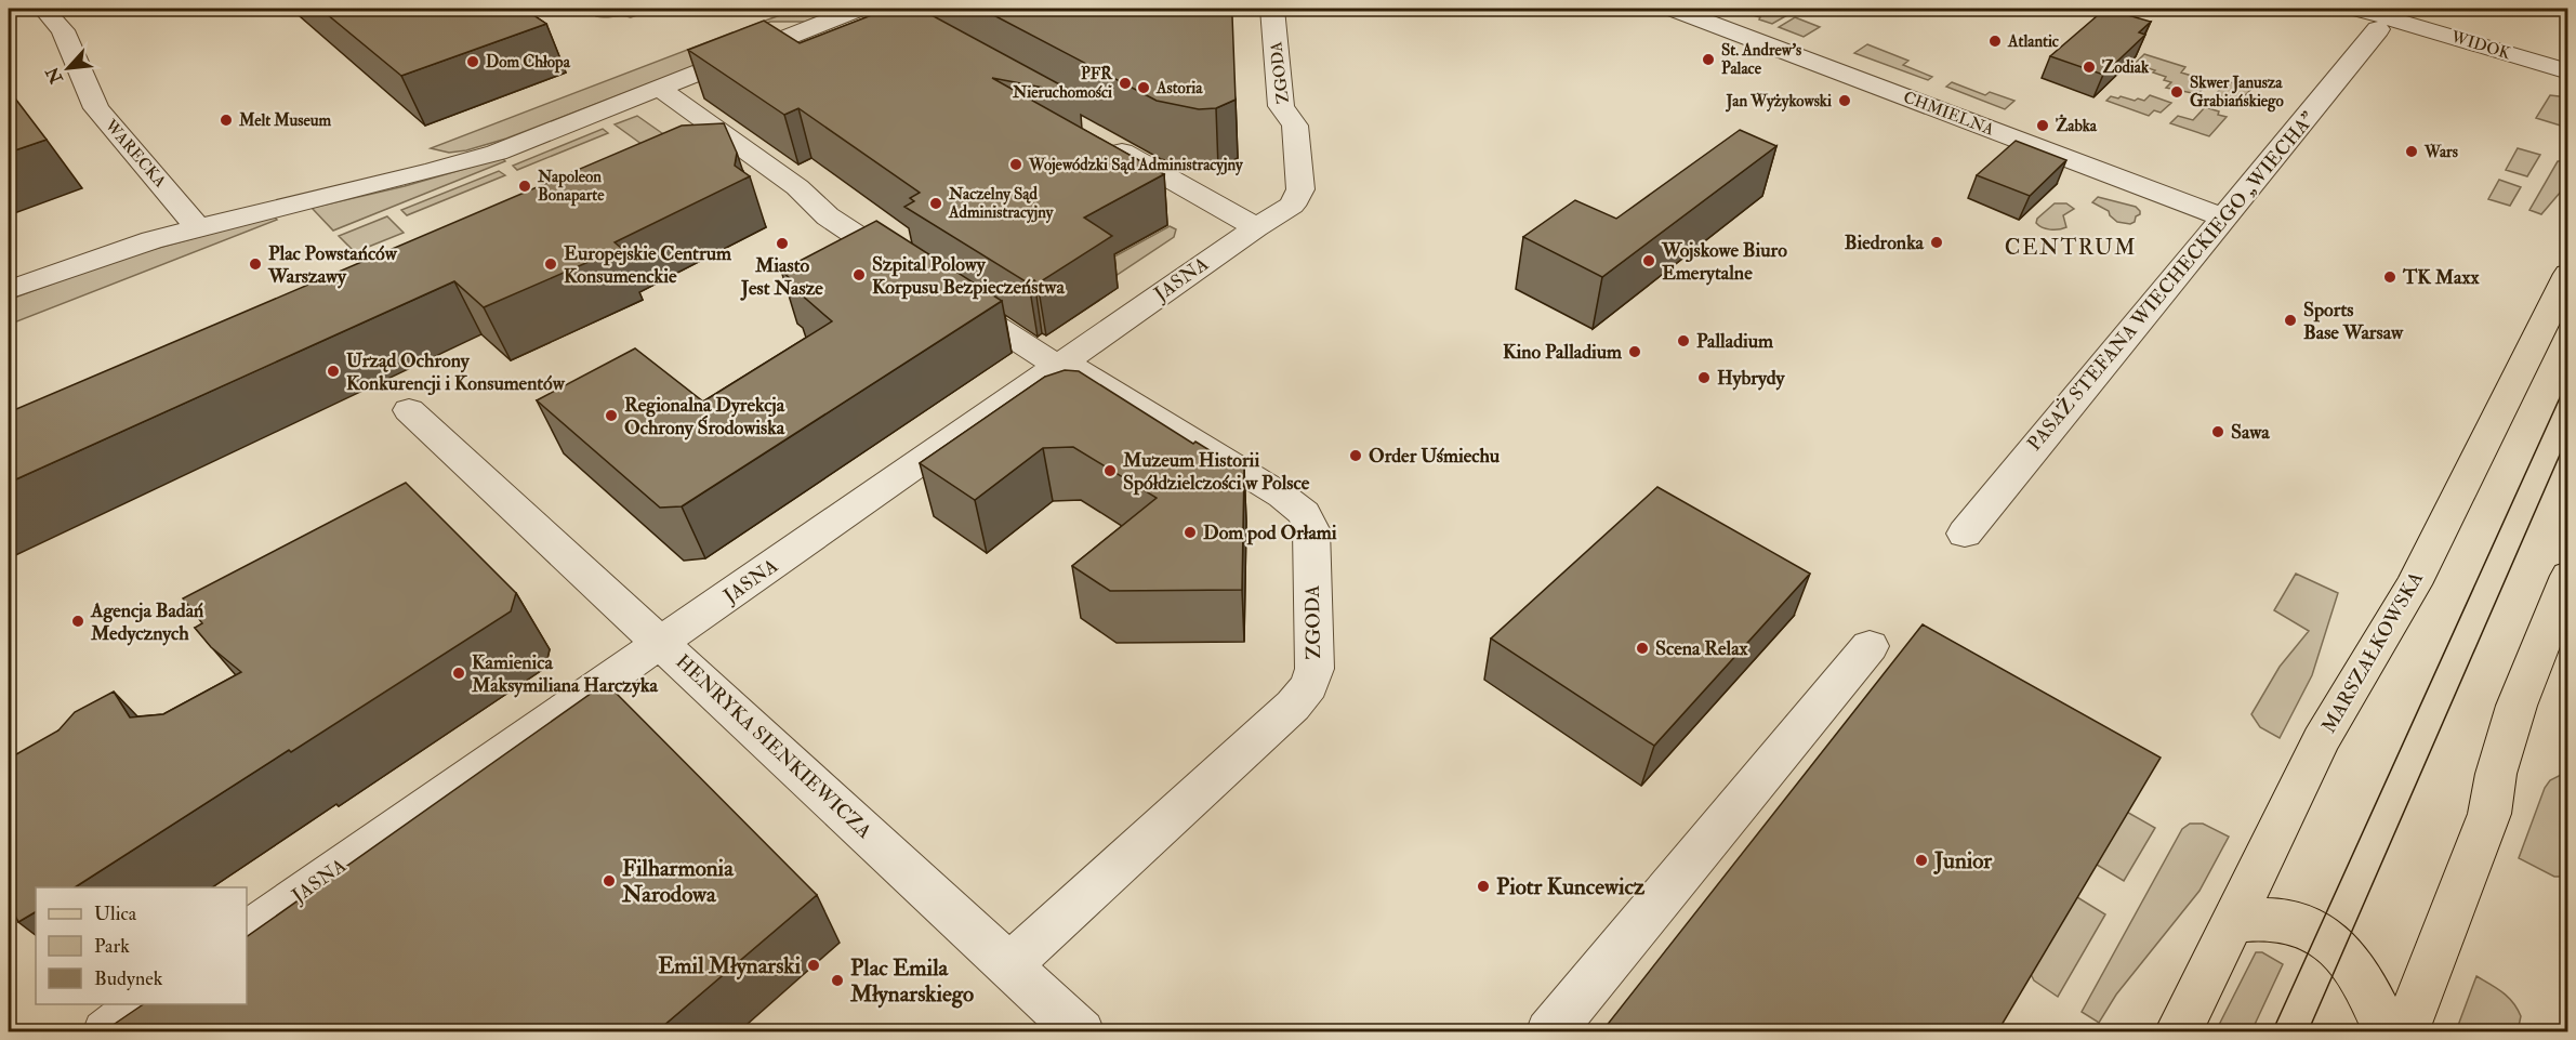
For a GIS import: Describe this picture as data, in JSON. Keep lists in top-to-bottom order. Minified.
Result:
{"streets":{"main road":["MARSZAŁKOWSKA"],"street":["WIDOK","ZGODA","CHMIELNA","WARECKA","JASNA","PASAŻ STEFANA WIECHECKIEGO „WIECHA”","HENRYKA SIENKIEWICZA"]},"crossings":[["ZGODA","JASNA"],["ZGODA","HENRYKA SIENKIEWICZA"],["CHMIELNA","PASAŻ STEFANA WIECHECKIEGO „WIECHA”"],["JASNA","HENRYKA SIENKIEWICZA"]],"districts":["CENTRUM"],"places":["Atlantic","St. Andrew's Palace","Dom Chłopa","Zodiak","PFR Nieruchomości","Astoria","Skwer Janusza Grabiańskiego","Jan Wyżykowski","Melt Museum","Żabka","Wars","Wojewódzki Sąd Administracyjny","Napoleon Bonaparte","Naczelny Sąd Administracyjny","Biedronka","Miasto Jest Nasze","Wojskowe Biuro Emerytalne","Plac Powstańców Warszawy","Europejskie Centrum Konsumenckie","Szpital Polowy Korpusu Bezpieczeństwa","TK Maxx","Sports Base Warsaw","Palladium","Kino Palladium","Urząd Ochrony Konkurencji i Konsumentów","Hybrydy","Regionalna Dyrekcja Ochrony Środowiska","Sawa","Order Uśmiechu","Muzeum Historii Spółdzielczości w Polsce","Dom pod Orłami","Agencja Badań Medycznych","Scena Relax","Kamienica Maksymiliana Harczyka","Junior","Filharmonia Narodowa","Piotr Kuncewicz","Emil Młynarski","Plac Emila Młynarskiego"],"legend":["Ulica","Park","Budynek"],"north":"bottom left"}
